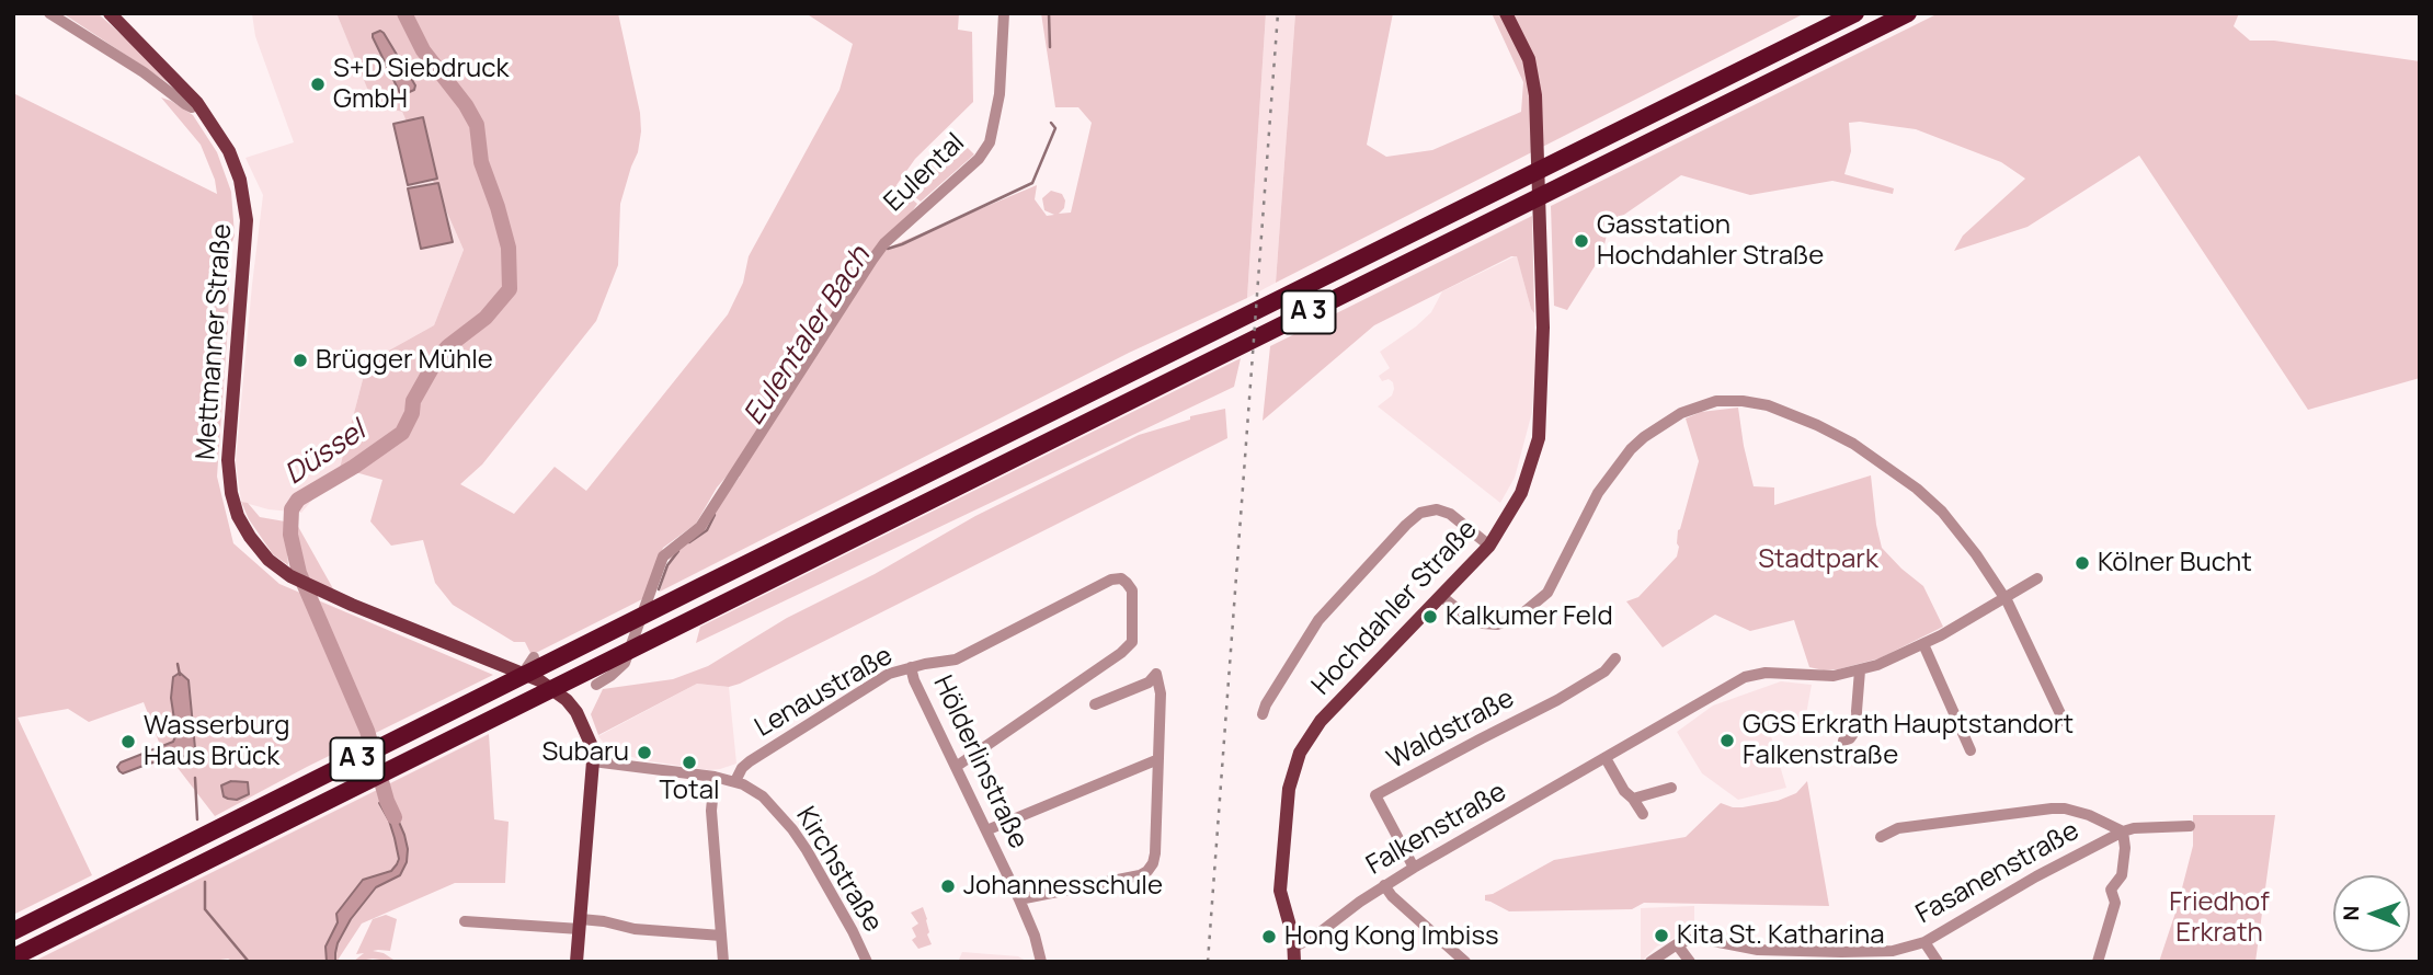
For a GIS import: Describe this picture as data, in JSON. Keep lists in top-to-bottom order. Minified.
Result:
{"streets":{"highway":["A 3"],"main road":["Mettmanner Straße","Hochdahler Straße"],"street":["Eulental","Lenaustraße","Waldstraße","Hölderlinstraße","Falkenstraße","Kirchstraße","Fasanenstraße"]},"crossings":[["Mettmanner Straße","Kirchstraße"],["Hochdahler Straße","Falkenstraße"],["Lenaustraße","Hölderlinstraße"],["Lenaustraße","Kirchstraße"],["Waldstraße","Falkenstraße"]],"water":["Eulentaler Bach","Düssel"],"parks":["Stadtpark","Friedhof Erkrath"],"places":["S+D Siebdruck GmbH","Gasstation Hochdahler Straße","Brügger Mühle","Kölner Bucht","Kalkumer Feld","GGS Erkrath Hauptstandort Falkenstraße","Wasserburg Haus Brück","Subaru","Total","Johannesschule","Kita St. Katharina","Hong Kong Imbiss"],"north":"left"}
